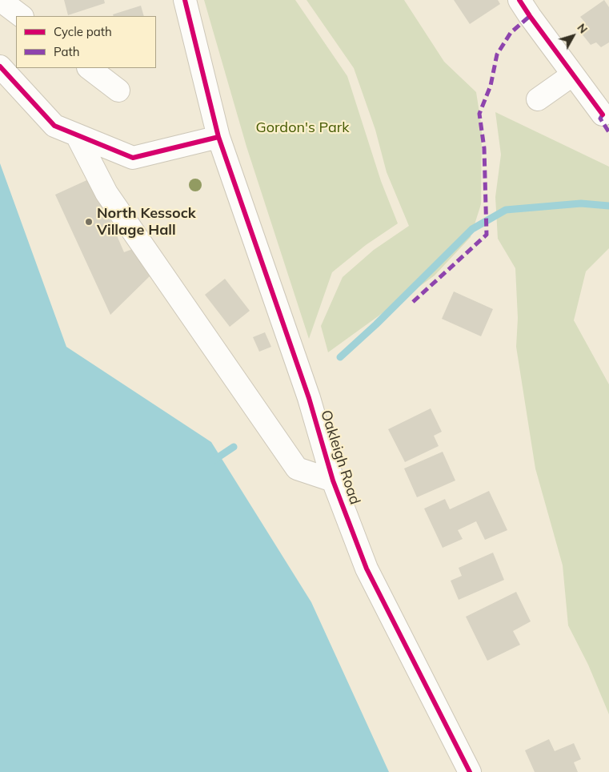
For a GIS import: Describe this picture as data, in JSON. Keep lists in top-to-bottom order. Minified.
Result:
{"streets":{"street":["Oakleigh Road"]},"parks":["Gordon's Park"],"places":["North Kessock Village Hall"],"legend":["Cycle path","Path"],"north":"top right"}
